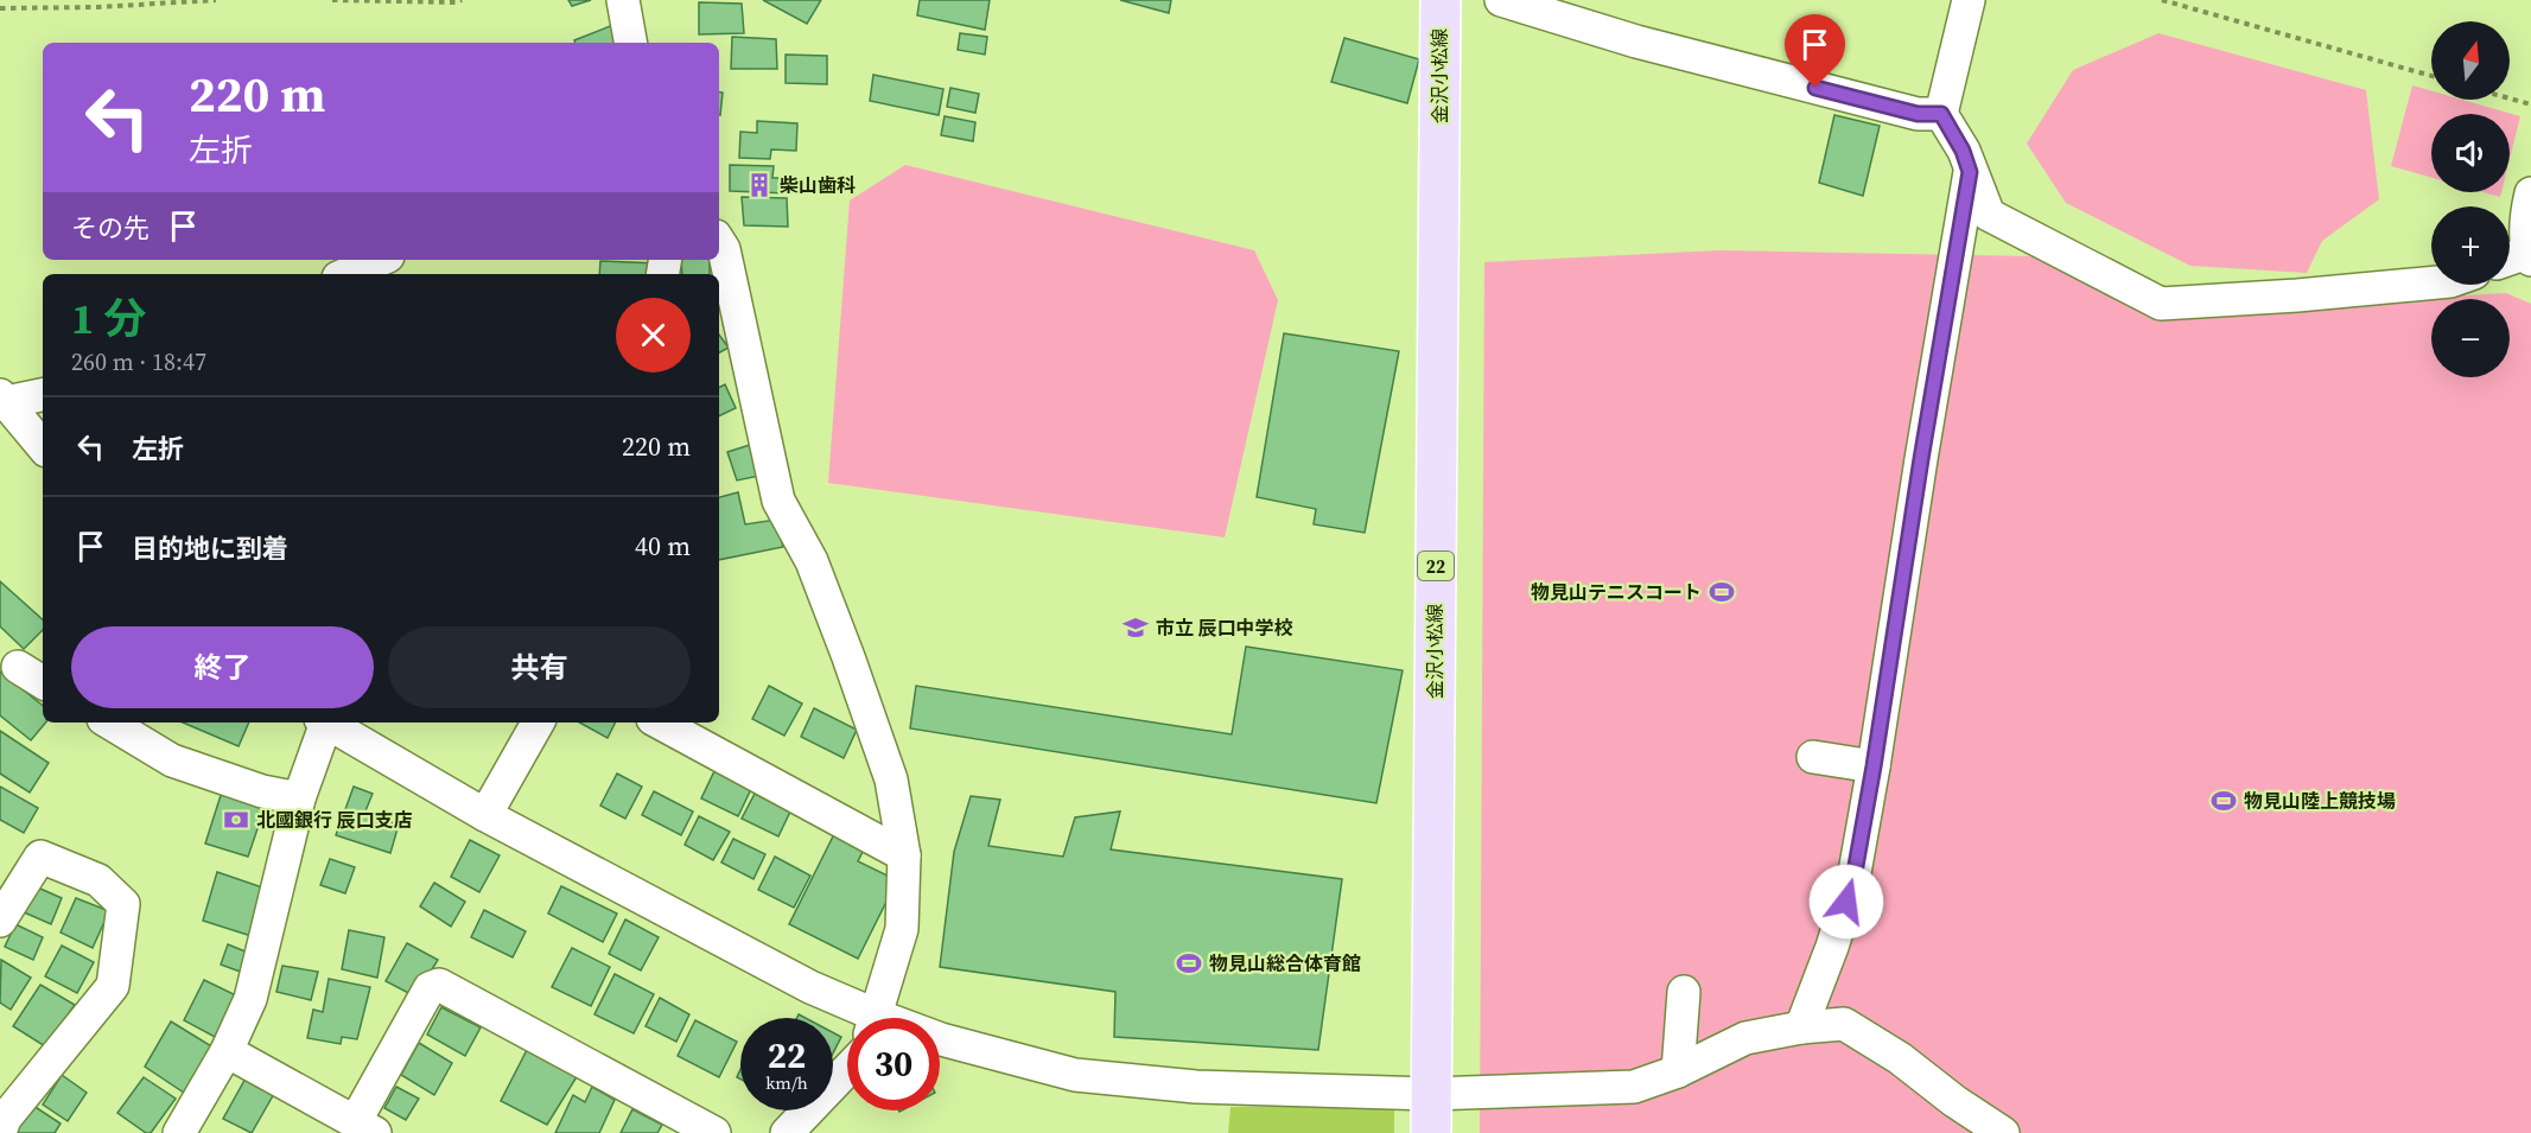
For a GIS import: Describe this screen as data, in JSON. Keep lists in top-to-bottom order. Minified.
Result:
{"streets":{"main road":["金沢小松線","22"]},"places":{"building":["柴山歯科"],"sports":["物見山テニスコート","物見山陸上競技場","物見山総合体育館"],"school or university":["市立 辰口中学校"],"bank":["北國銀行 辰口支店"]},"north":"top","page":{"map_buttons":["+","−"],"turn":["220 m","左折"],"then":"その先","heading":["1 分","260 m · 18:47"],"list":[{"name":"左折","value":"220 m"},{"name":"目的地に到着","value":"40 m"}],"buttons":["終了","共有"],"speed":"22 km/h","limit":"30"}}
